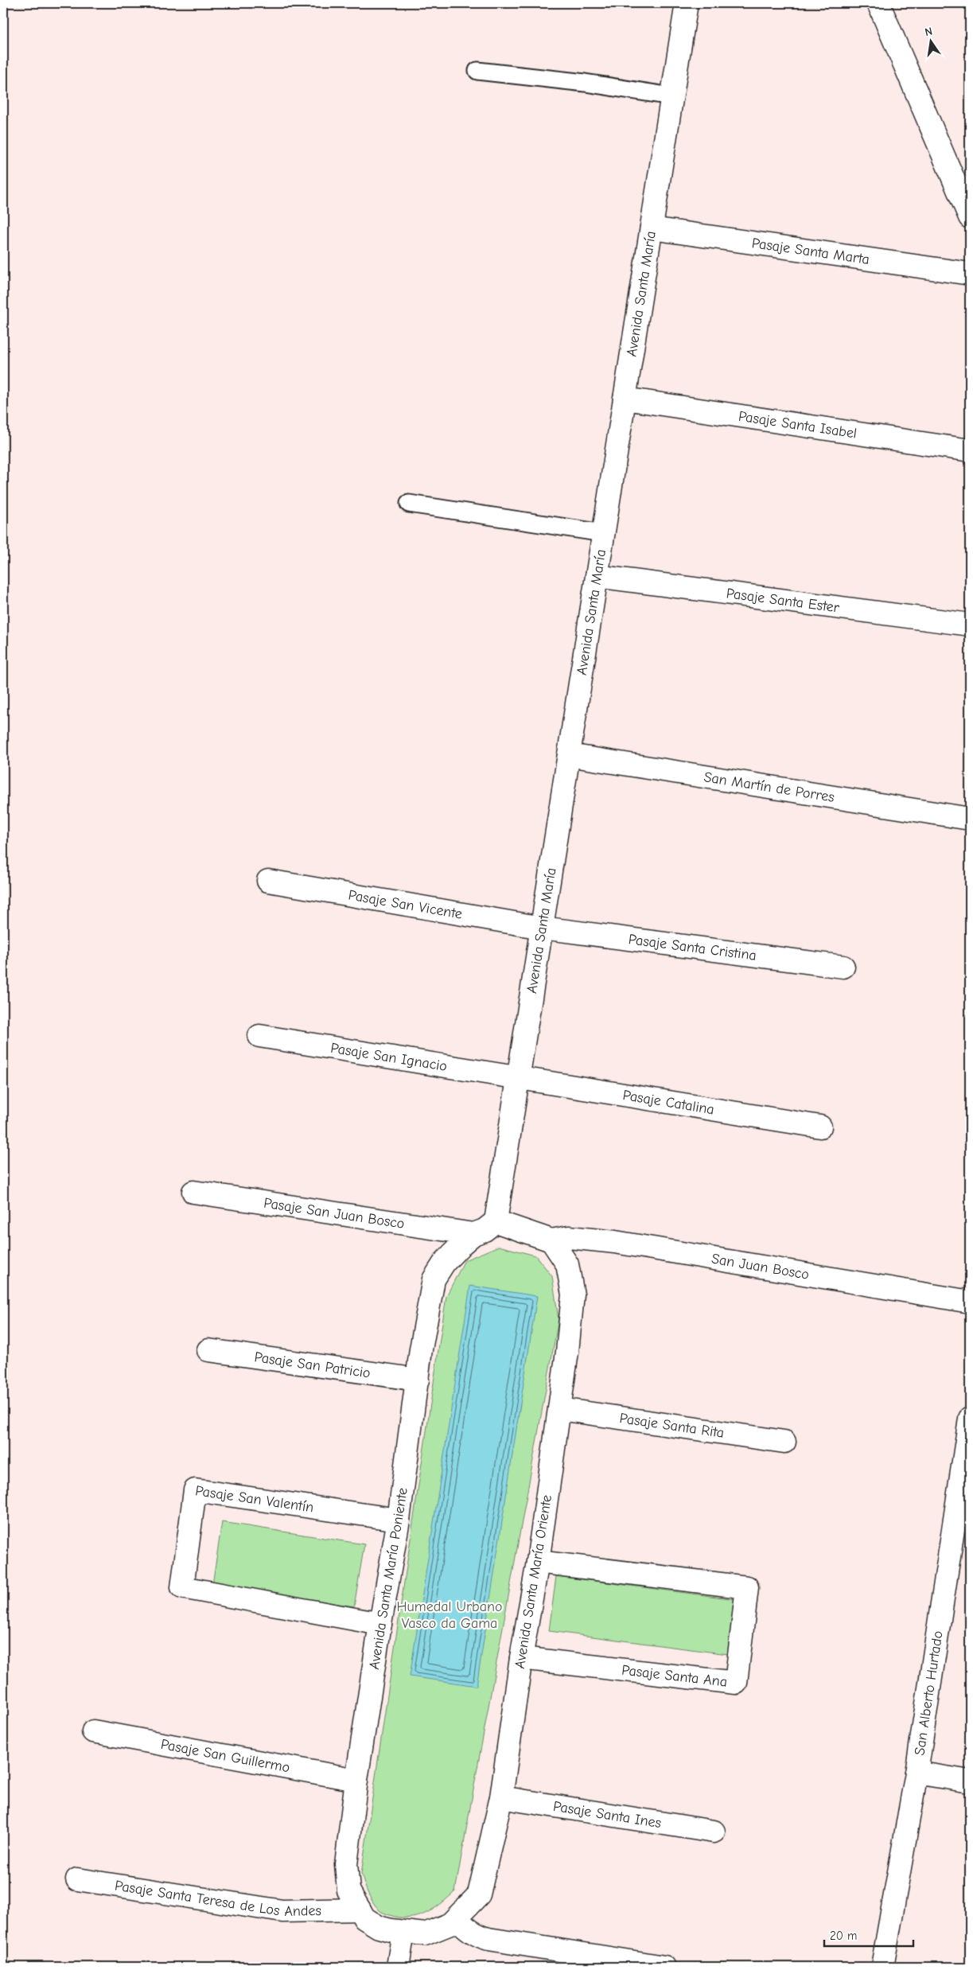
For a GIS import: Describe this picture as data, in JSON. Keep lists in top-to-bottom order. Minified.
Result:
{"streets":{"street":["Pasaje Santa Marta","Avenida Santa María","Pasaje Santa Isabel","Pasaje Santa Ester","San Martín de Porres","Pasaje San Vicente","Pasaje Santa Cristina","Pasaje San Ignacio","Pasaje Catalina","Pasaje San Juan Bosco","San Juan Bosco","Pasaje San Patricio","Pasaje Santa Rita","Pasaje San Valentín","Avenida Santa María Poniente","Avenida Santa María Oriente","Pasaje Santa Ana","San Alberto Hurtado","Pasaje San Guillermo","Pasaje Santa Ines","Pasaje Santa Teresa de Los Andes"]},"crossings":[["Pasaje Santa Marta","Avenida Santa María"],["Avenida Santa María","Pasaje Santa Isabel"],["Avenida Santa María","Pasaje Santa Ester"],["Avenida Santa María","San Martín de Porres"],["Avenida Santa María","Pasaje San Vicente"],["Avenida Santa María","Pasaje Santa Cristina"],["Avenida Santa María","Pasaje San Ignacio"],["Avenida Santa María","Pasaje Catalina"],["Avenida Santa María","Avenida Santa María Poniente"],["Pasaje San Vicente","Pasaje Santa Cristina"],["Pasaje San Ignacio","Pasaje Catalina"],["Pasaje San Juan Bosco","Avenida Santa María Poniente"],["San Juan Bosco","Avenida Santa María Oriente"],["Pasaje San Patricio","Avenida Santa María Poniente"],["Pasaje Santa Rita","Avenida Santa María Oriente"],["Pasaje San Valentín","Avenida Santa María Poniente"],["Avenida Santa María Poniente","Avenida Santa María Oriente"],["Avenida Santa María Poniente","Pasaje San Guillermo"],["Avenida Santa María Poniente","Pasaje Santa Teresa de Los Andes"],["Avenida Santa María Oriente","Pasaje Santa Ana"],["Avenida Santa María Oriente","Pasaje Santa Ines"]],"parks":["Humedal Urbano Vasco da Gama"],"scale_bar":"20 m","north":"top"}
